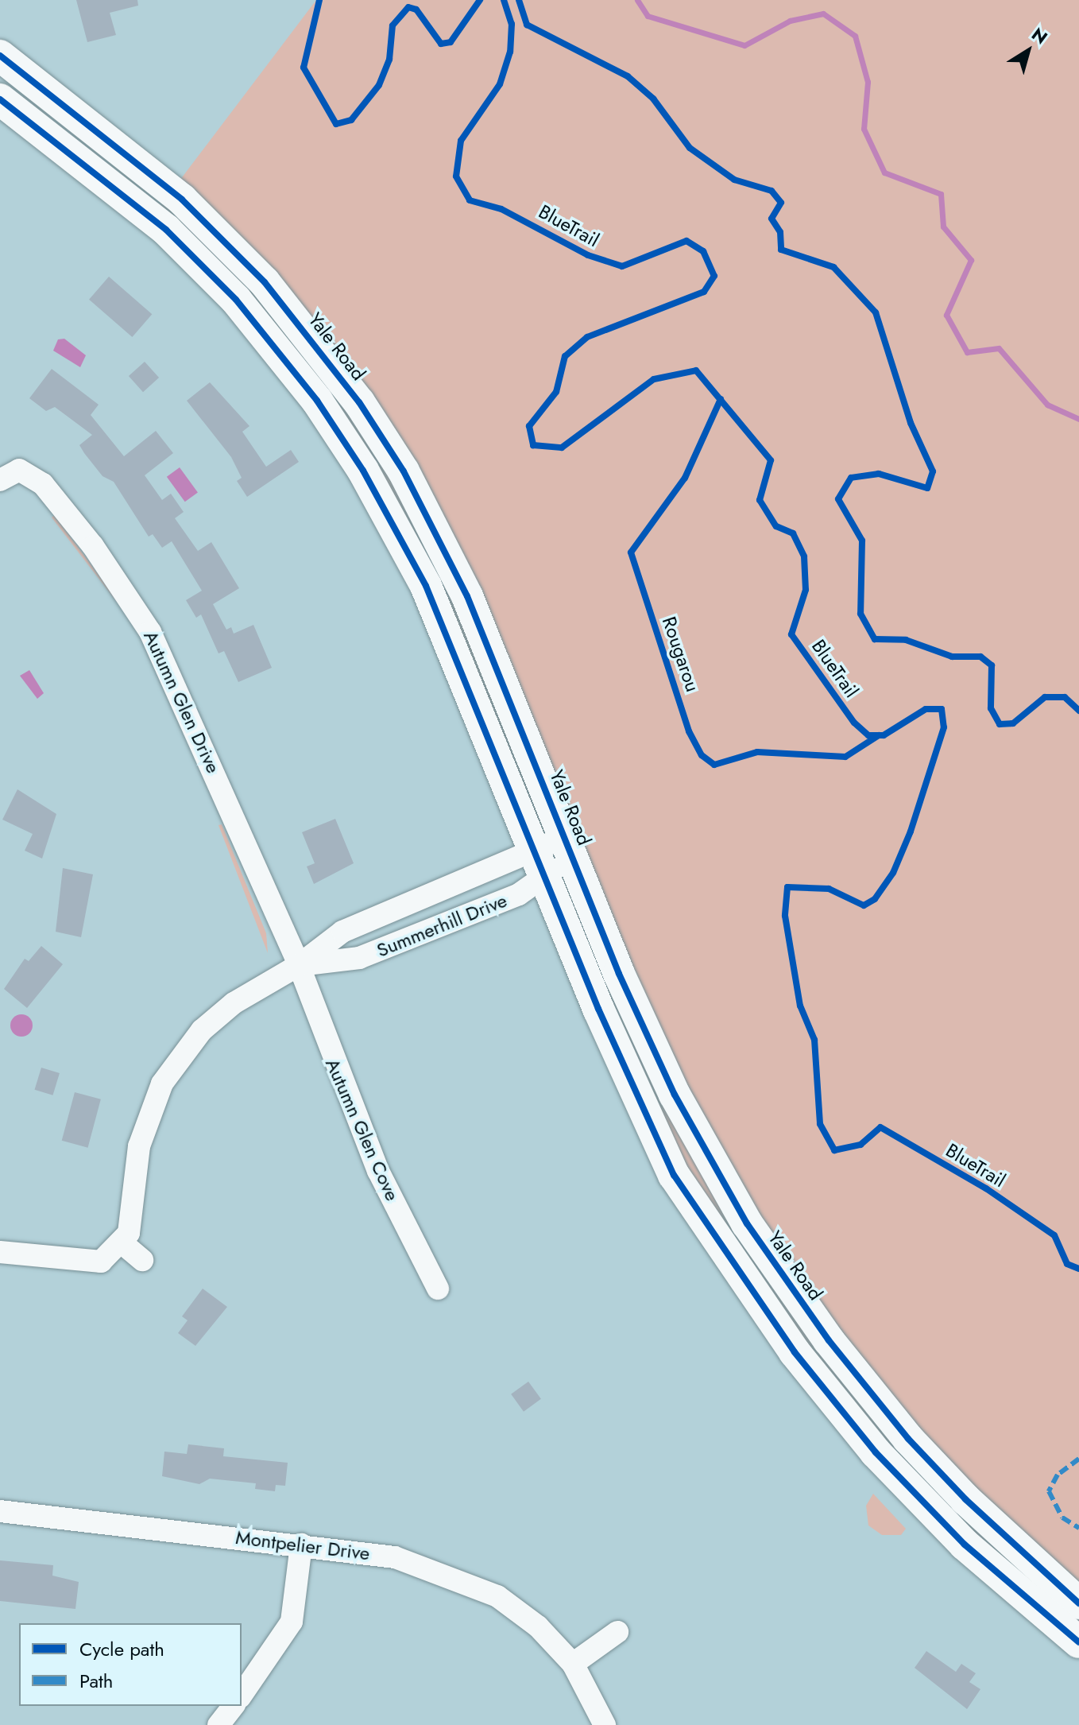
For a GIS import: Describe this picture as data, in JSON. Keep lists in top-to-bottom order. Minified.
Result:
{"streets":{"main road":["Yale Road"],"street":["Autumn Glen Drive","Summerhill Drive","Autumn Glen Cove","Montpelier Drive"],"cycle path":["BlueTrail","Rougarou"]},"crossings":[["Yale Road","Summerhill Drive"],["Autumn Glen Drive","Summerhill Drive"],["Autumn Glen Drive","Autumn Glen Cove"],["Summerhill Drive","Autumn Glen Cove"]],"legend":["Cycle path","Path"],"north":"top right"}
